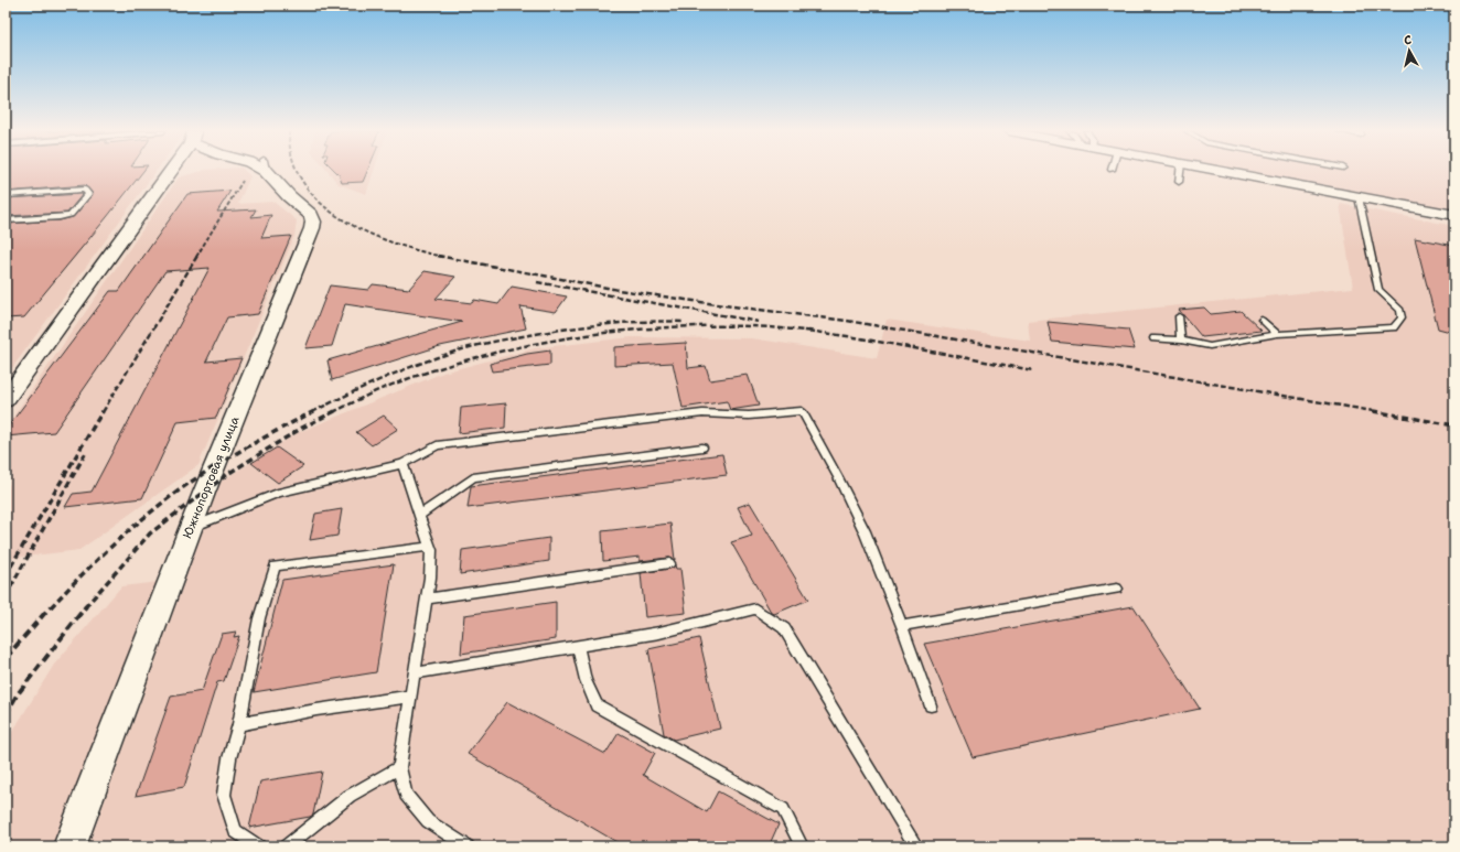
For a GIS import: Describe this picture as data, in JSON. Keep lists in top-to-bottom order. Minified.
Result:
{"streets":{"street":["Южнопортовая улица"]},"north":"top"}
